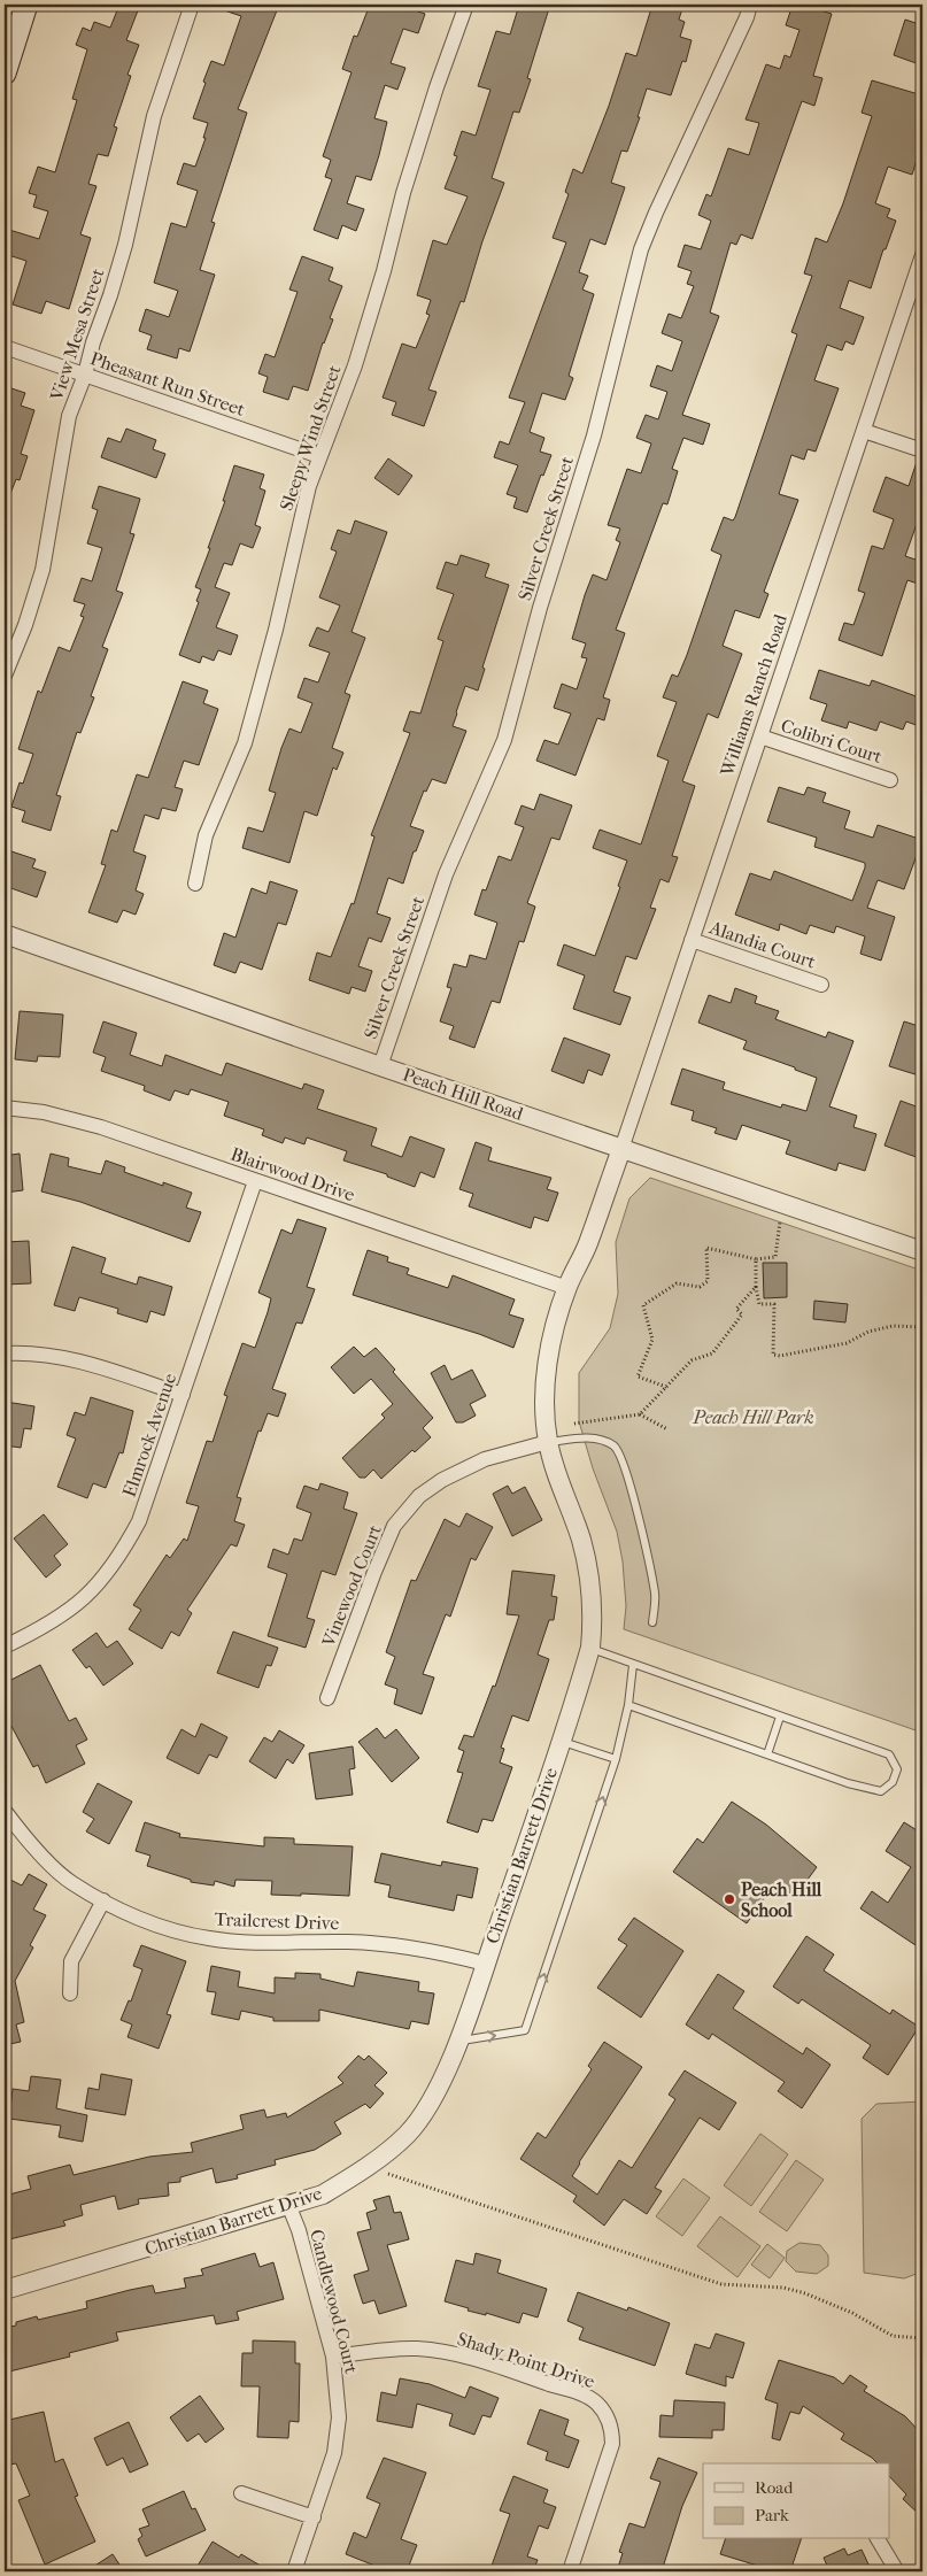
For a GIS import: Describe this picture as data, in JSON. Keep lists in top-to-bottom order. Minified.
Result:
{"streets":{"street":["View Mesa Street","Pheasant Run Street","Sleepy Wind Street","Silver Creek Street","Williams Ranch Road","Colibri Court","Alandia Court","Peach Hill Road","Blairwood Drive","Elmrock Avenue","Vinewood Court","Christian Barrett Drive","Trailcrest Drive","Candlewood Court","Shady Point Drive"]},"crossings":[["View Mesa Street","Pheasant Run Street"],["Pheasant Run Street","Sleepy Wind Street"],["Silver Creek Street","Peach Hill Road"],["Williams Ranch Road","Colibri Court"],["Williams Ranch Road","Alandia Court"],["Williams Ranch Road","Peach Hill Road"],["Williams Ranch Road","Christian Barrett Drive"],["Peach Hill Road","Christian Barrett Drive"],["Blairwood Drive","Elmrock Avenue"],["Blairwood Drive","Christian Barrett Drive"],["Vinewood Court","Christian Barrett Drive"],["Christian Barrett Drive","Trailcrest Drive"],["Christian Barrett Drive","Candlewood Court"],["Candlewood Court","Shady Point Drive"]],"parks":["Peach Hill Park"],"places":["Peach Hill School"],"legend":["Road","Park"]}
